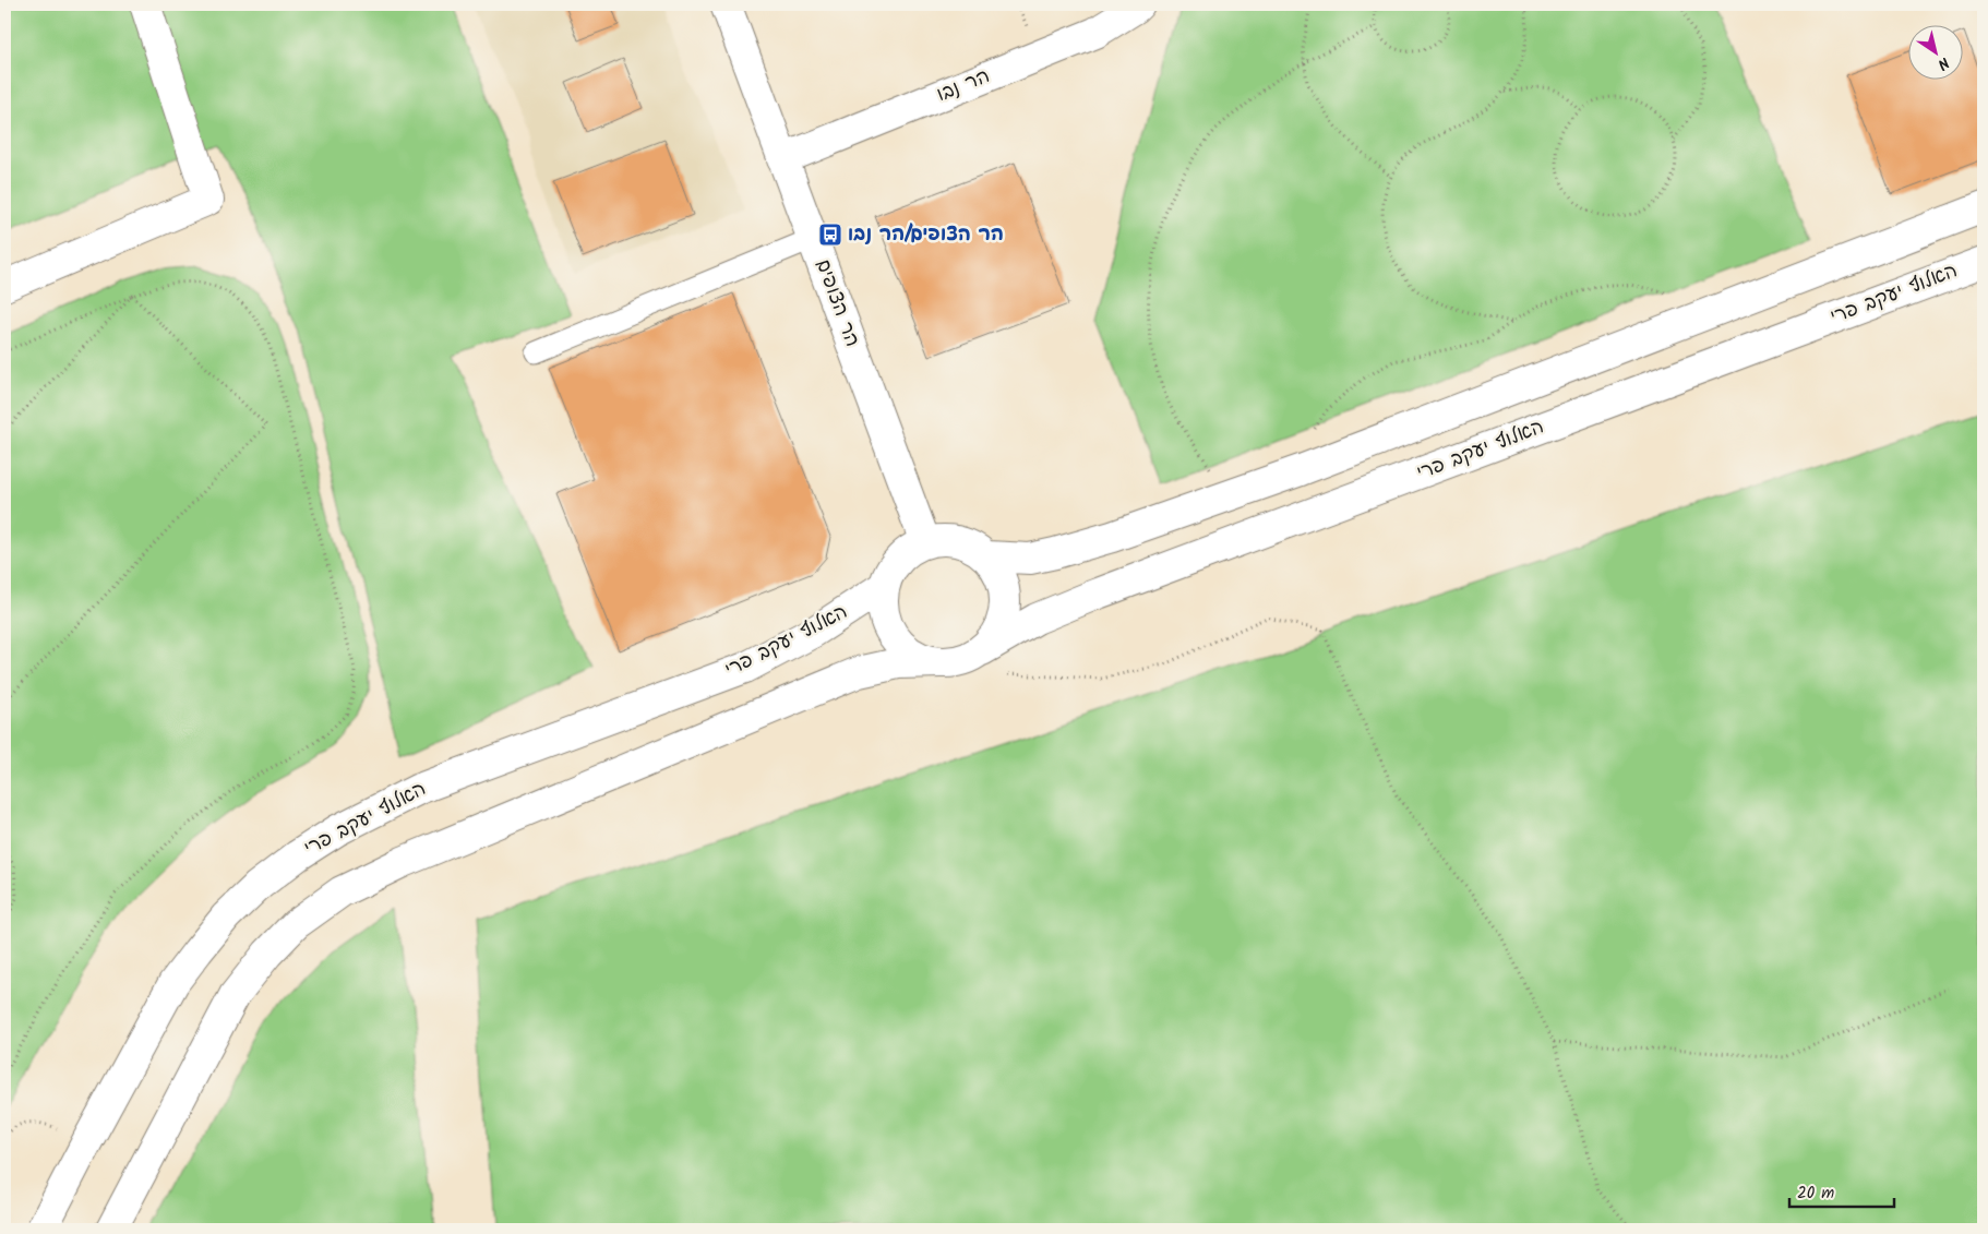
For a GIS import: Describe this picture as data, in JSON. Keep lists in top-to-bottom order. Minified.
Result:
{"streets":{"street":["הר נבו","האלוף יעקב פרי","הר הצופים"]},"crossings":[["הר נבו","הר הצופים"],["האלוף יעקב פרי","הר הצופים"]],"places":{"bus stop":["הר הצופים/הר נבו"]},"scale_bar":"20 m","north":"bottom right"}
